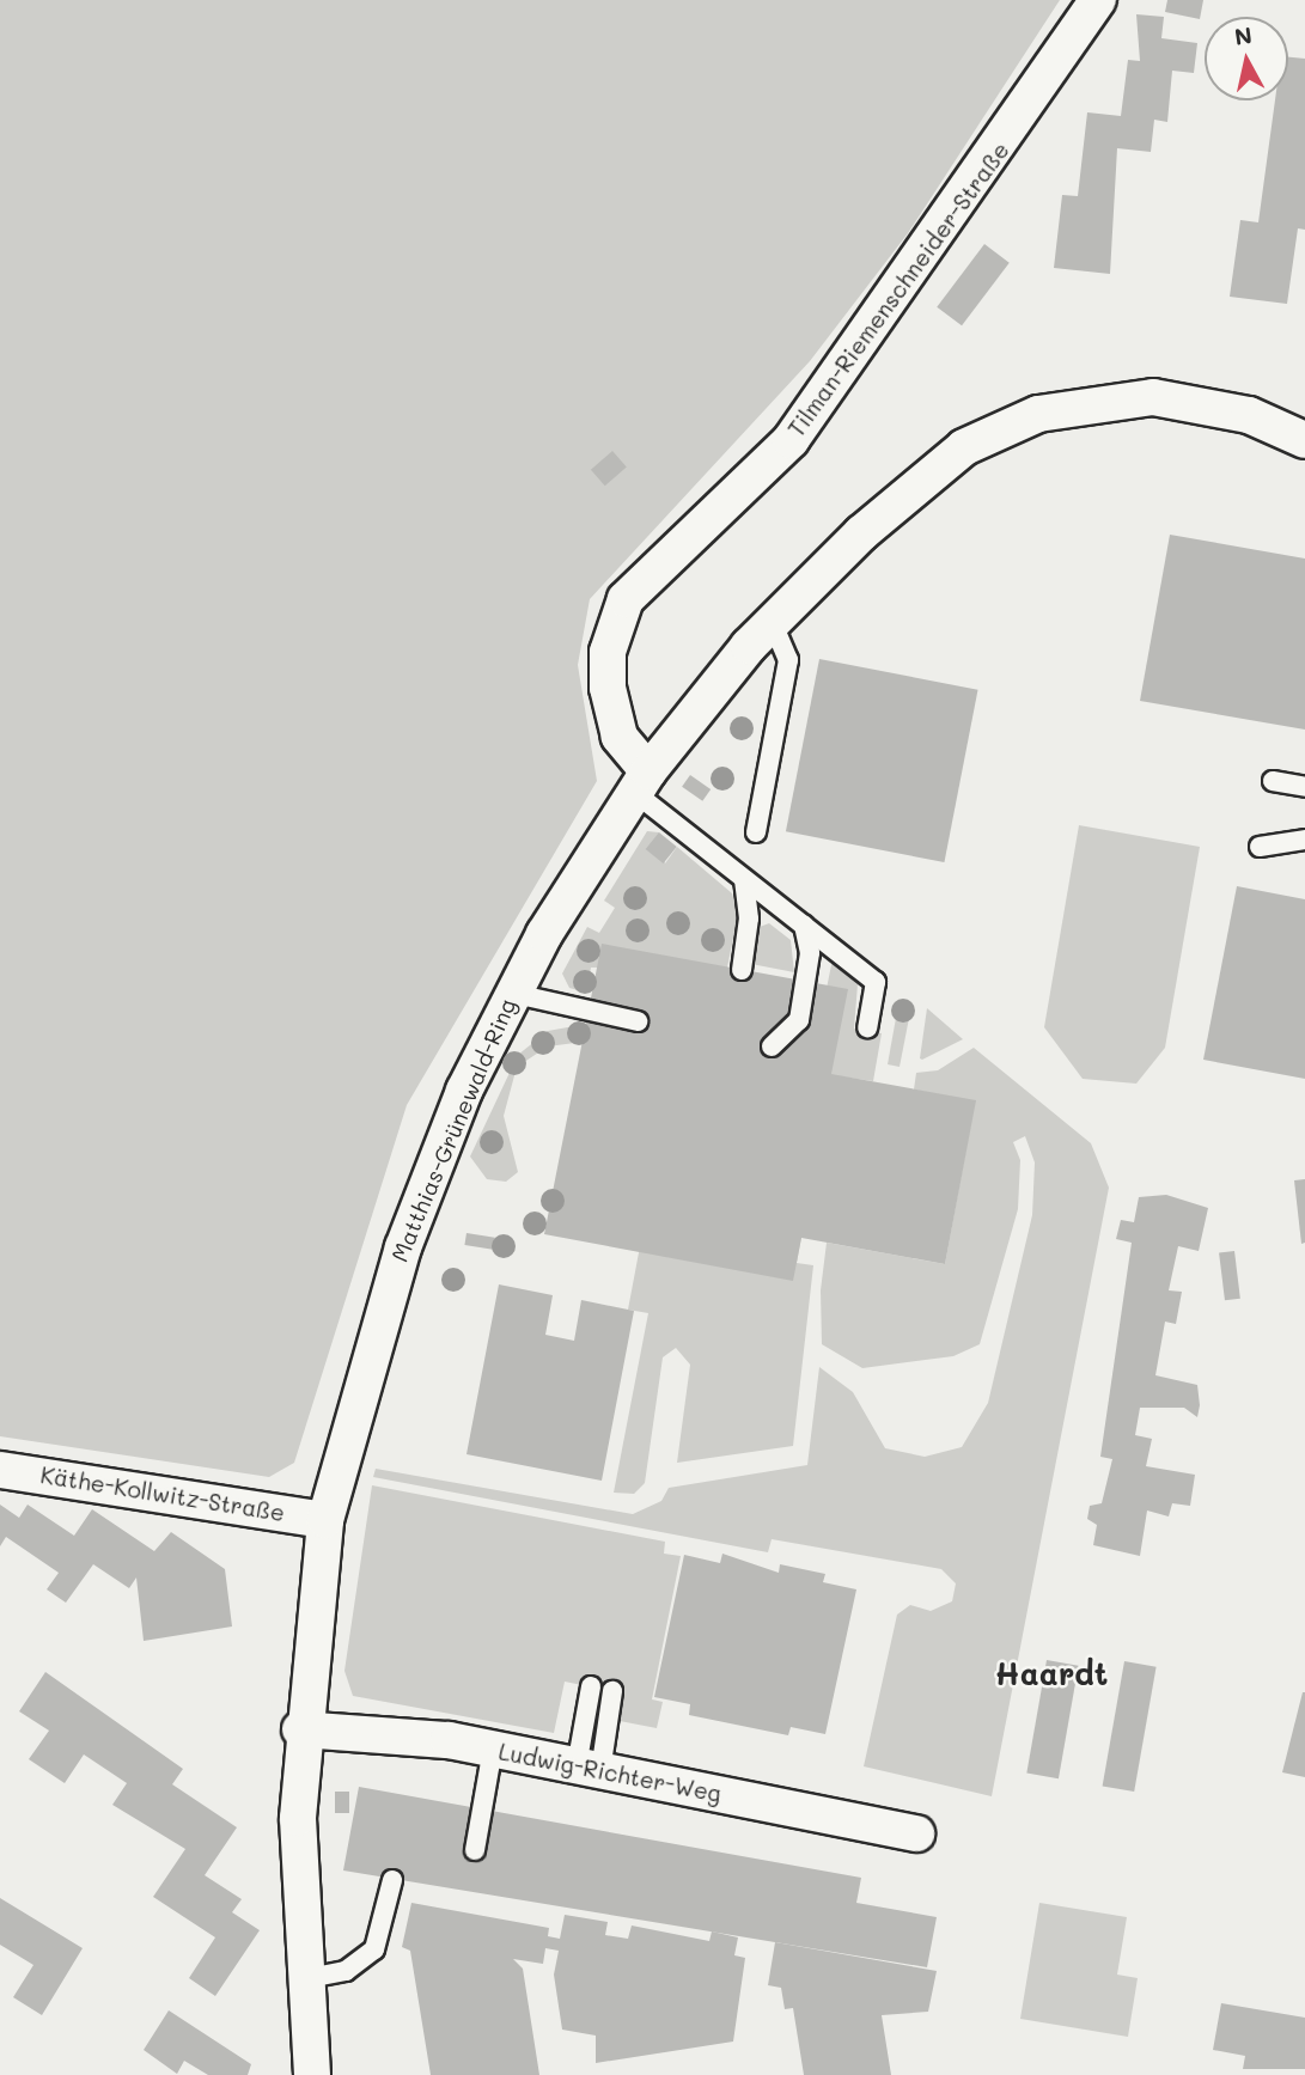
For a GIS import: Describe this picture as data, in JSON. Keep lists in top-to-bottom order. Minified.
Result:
{"streets":{"street":["Tilman-Riemenschneider-Straße","Matthias-Grünewald-Ring","Käthe-Kollwitz-Straße","Ludwig-Richter-Weg"]},"crossings":[["Tilman-Riemenschneider-Straße","Matthias-Grünewald-Ring"],["Matthias-Grünewald-Ring","Käthe-Kollwitz-Straße"],["Matthias-Grünewald-Ring","Ludwig-Richter-Weg"]],"districts":["Haardt"],"north":"top"}
